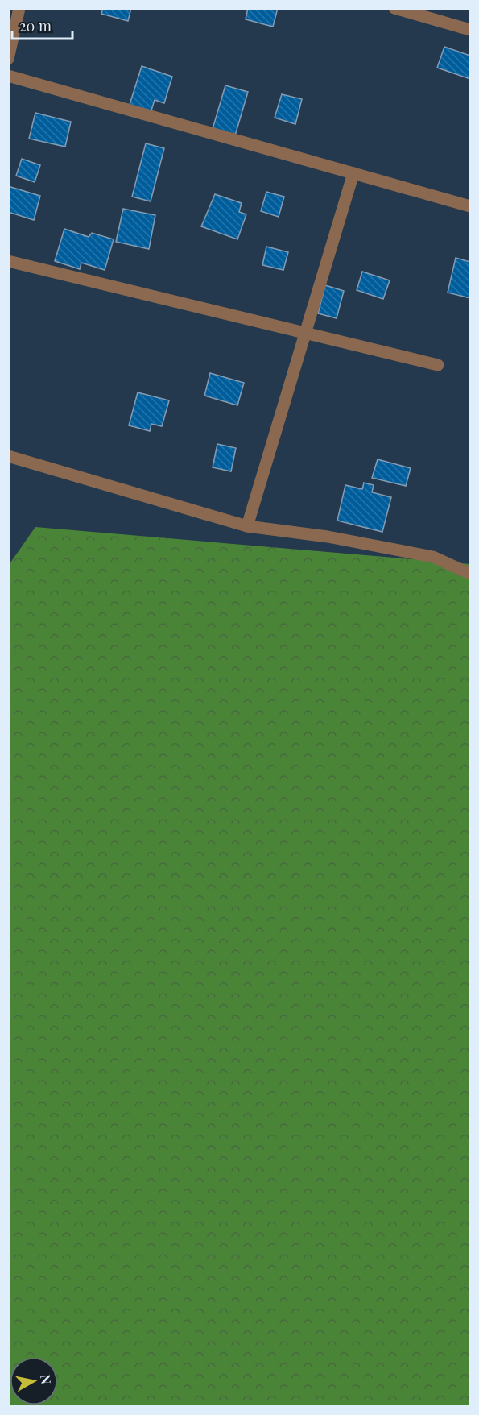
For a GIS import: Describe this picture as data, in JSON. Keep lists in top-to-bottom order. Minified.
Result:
{"scale_bar":"20 m","north":"right"}
